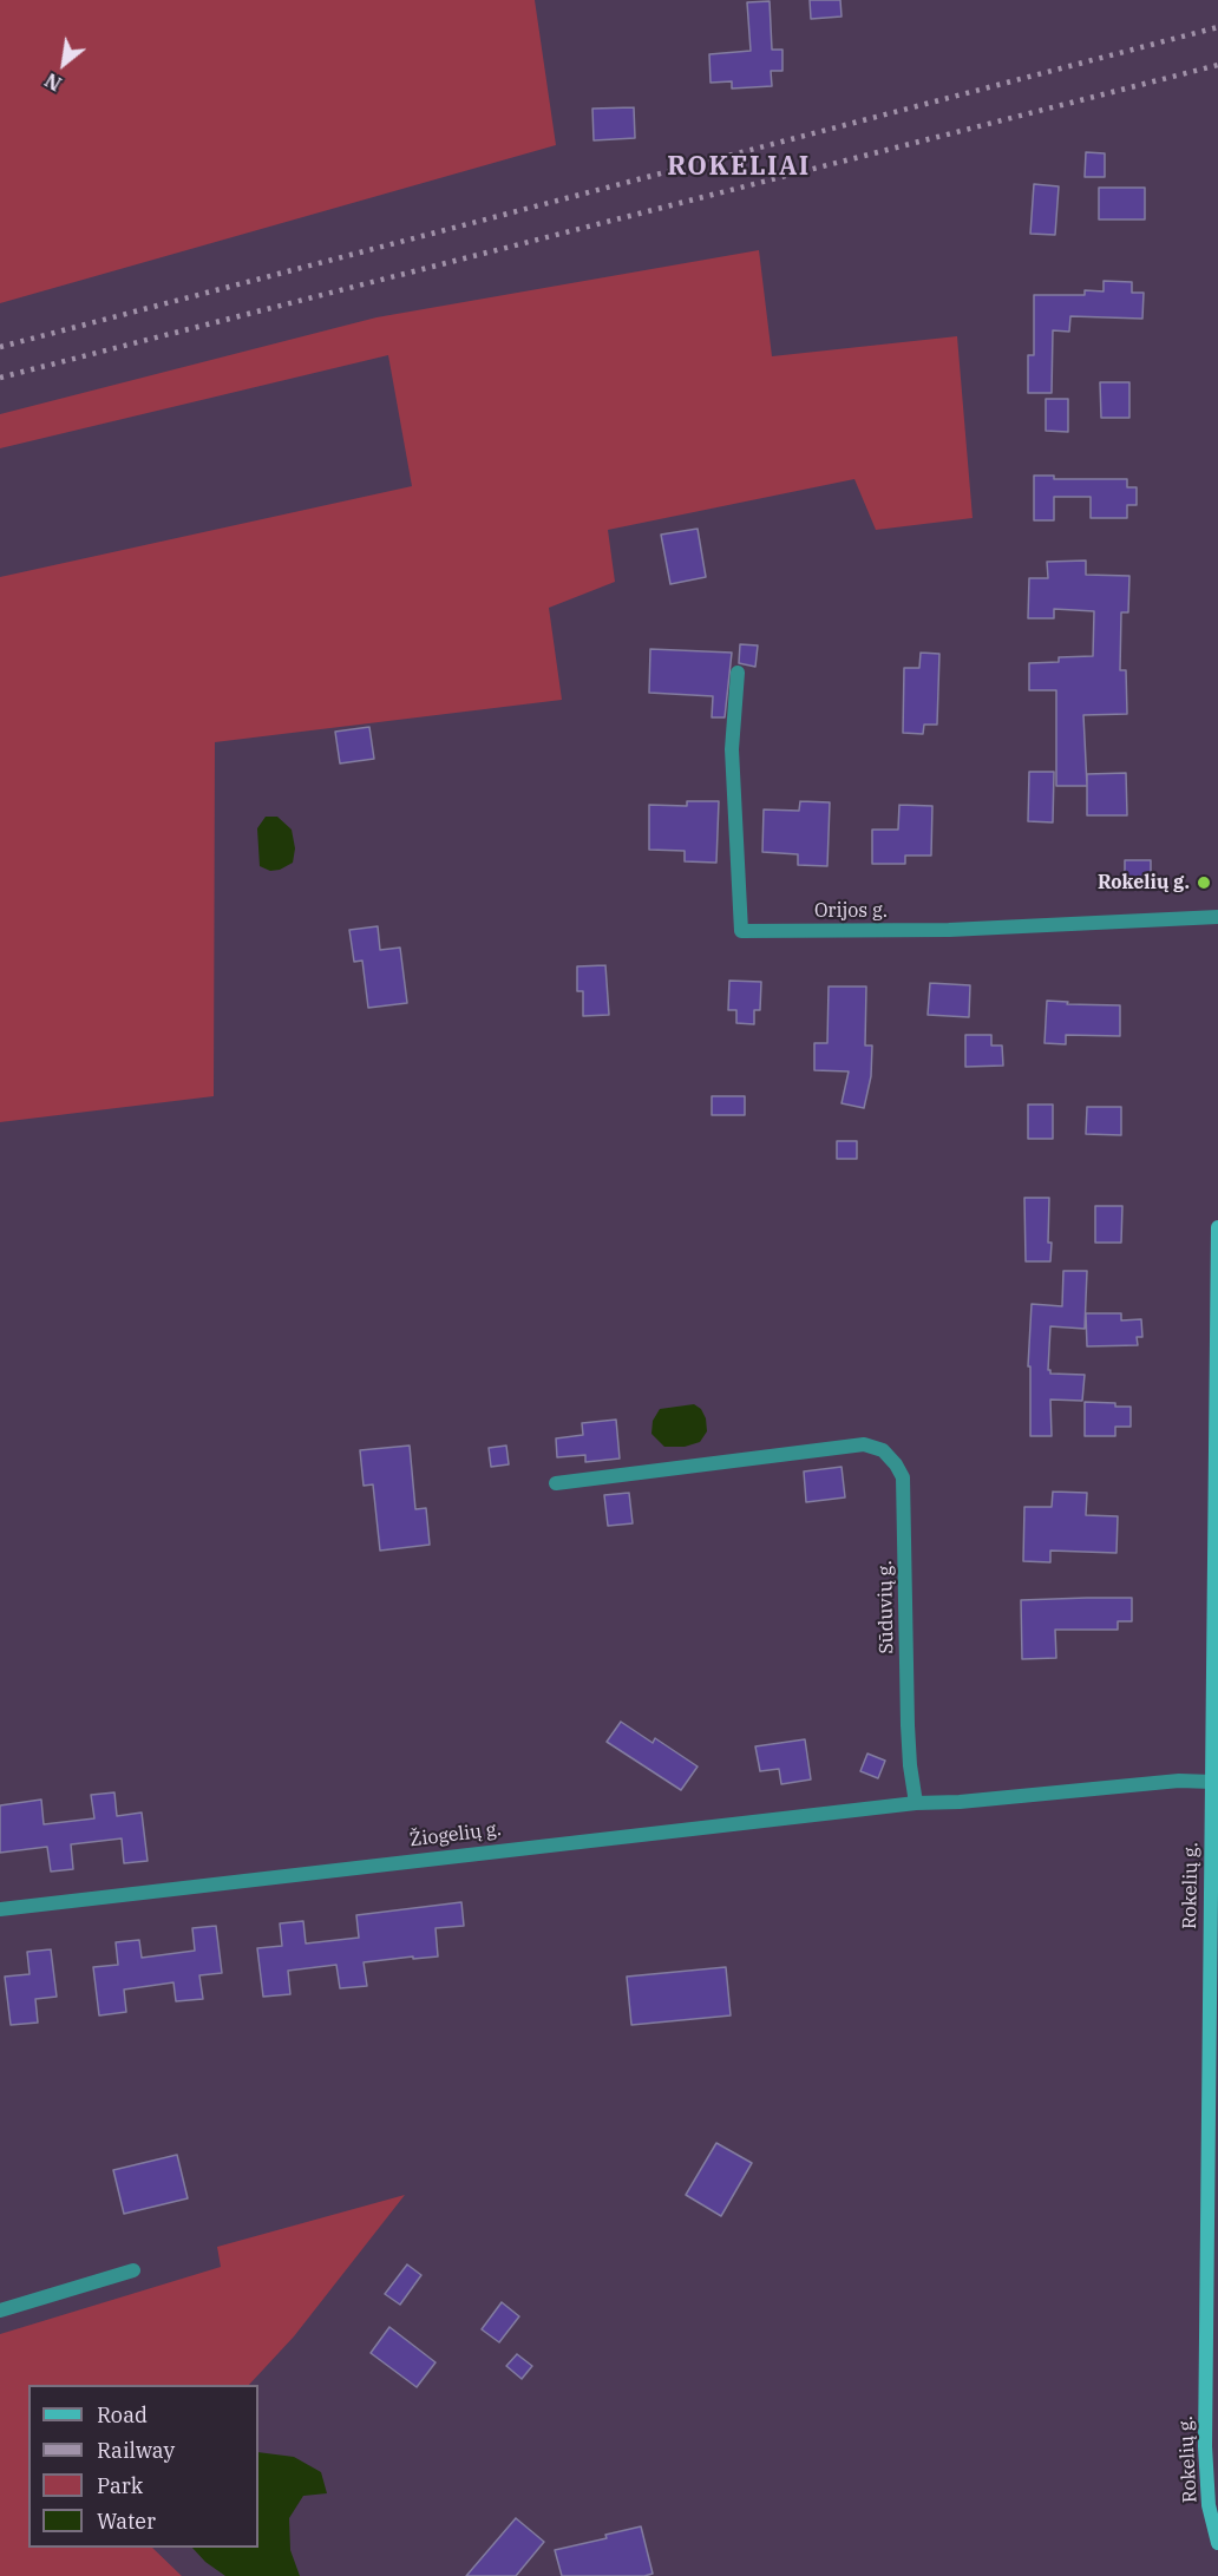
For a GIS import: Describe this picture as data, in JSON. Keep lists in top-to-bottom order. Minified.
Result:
{"streets":{"main road":["Rokelių g."],"street":["Orijos g.","Sūduvių g.","Žiogelių g."]},"crossings":[["Sūduvių g.","Žiogelių g."]],"districts":["ROKELIAI"],"places":["Rokelių g."],"legend":["Road","Railway","Park","Water"],"north":"bottom left"}
